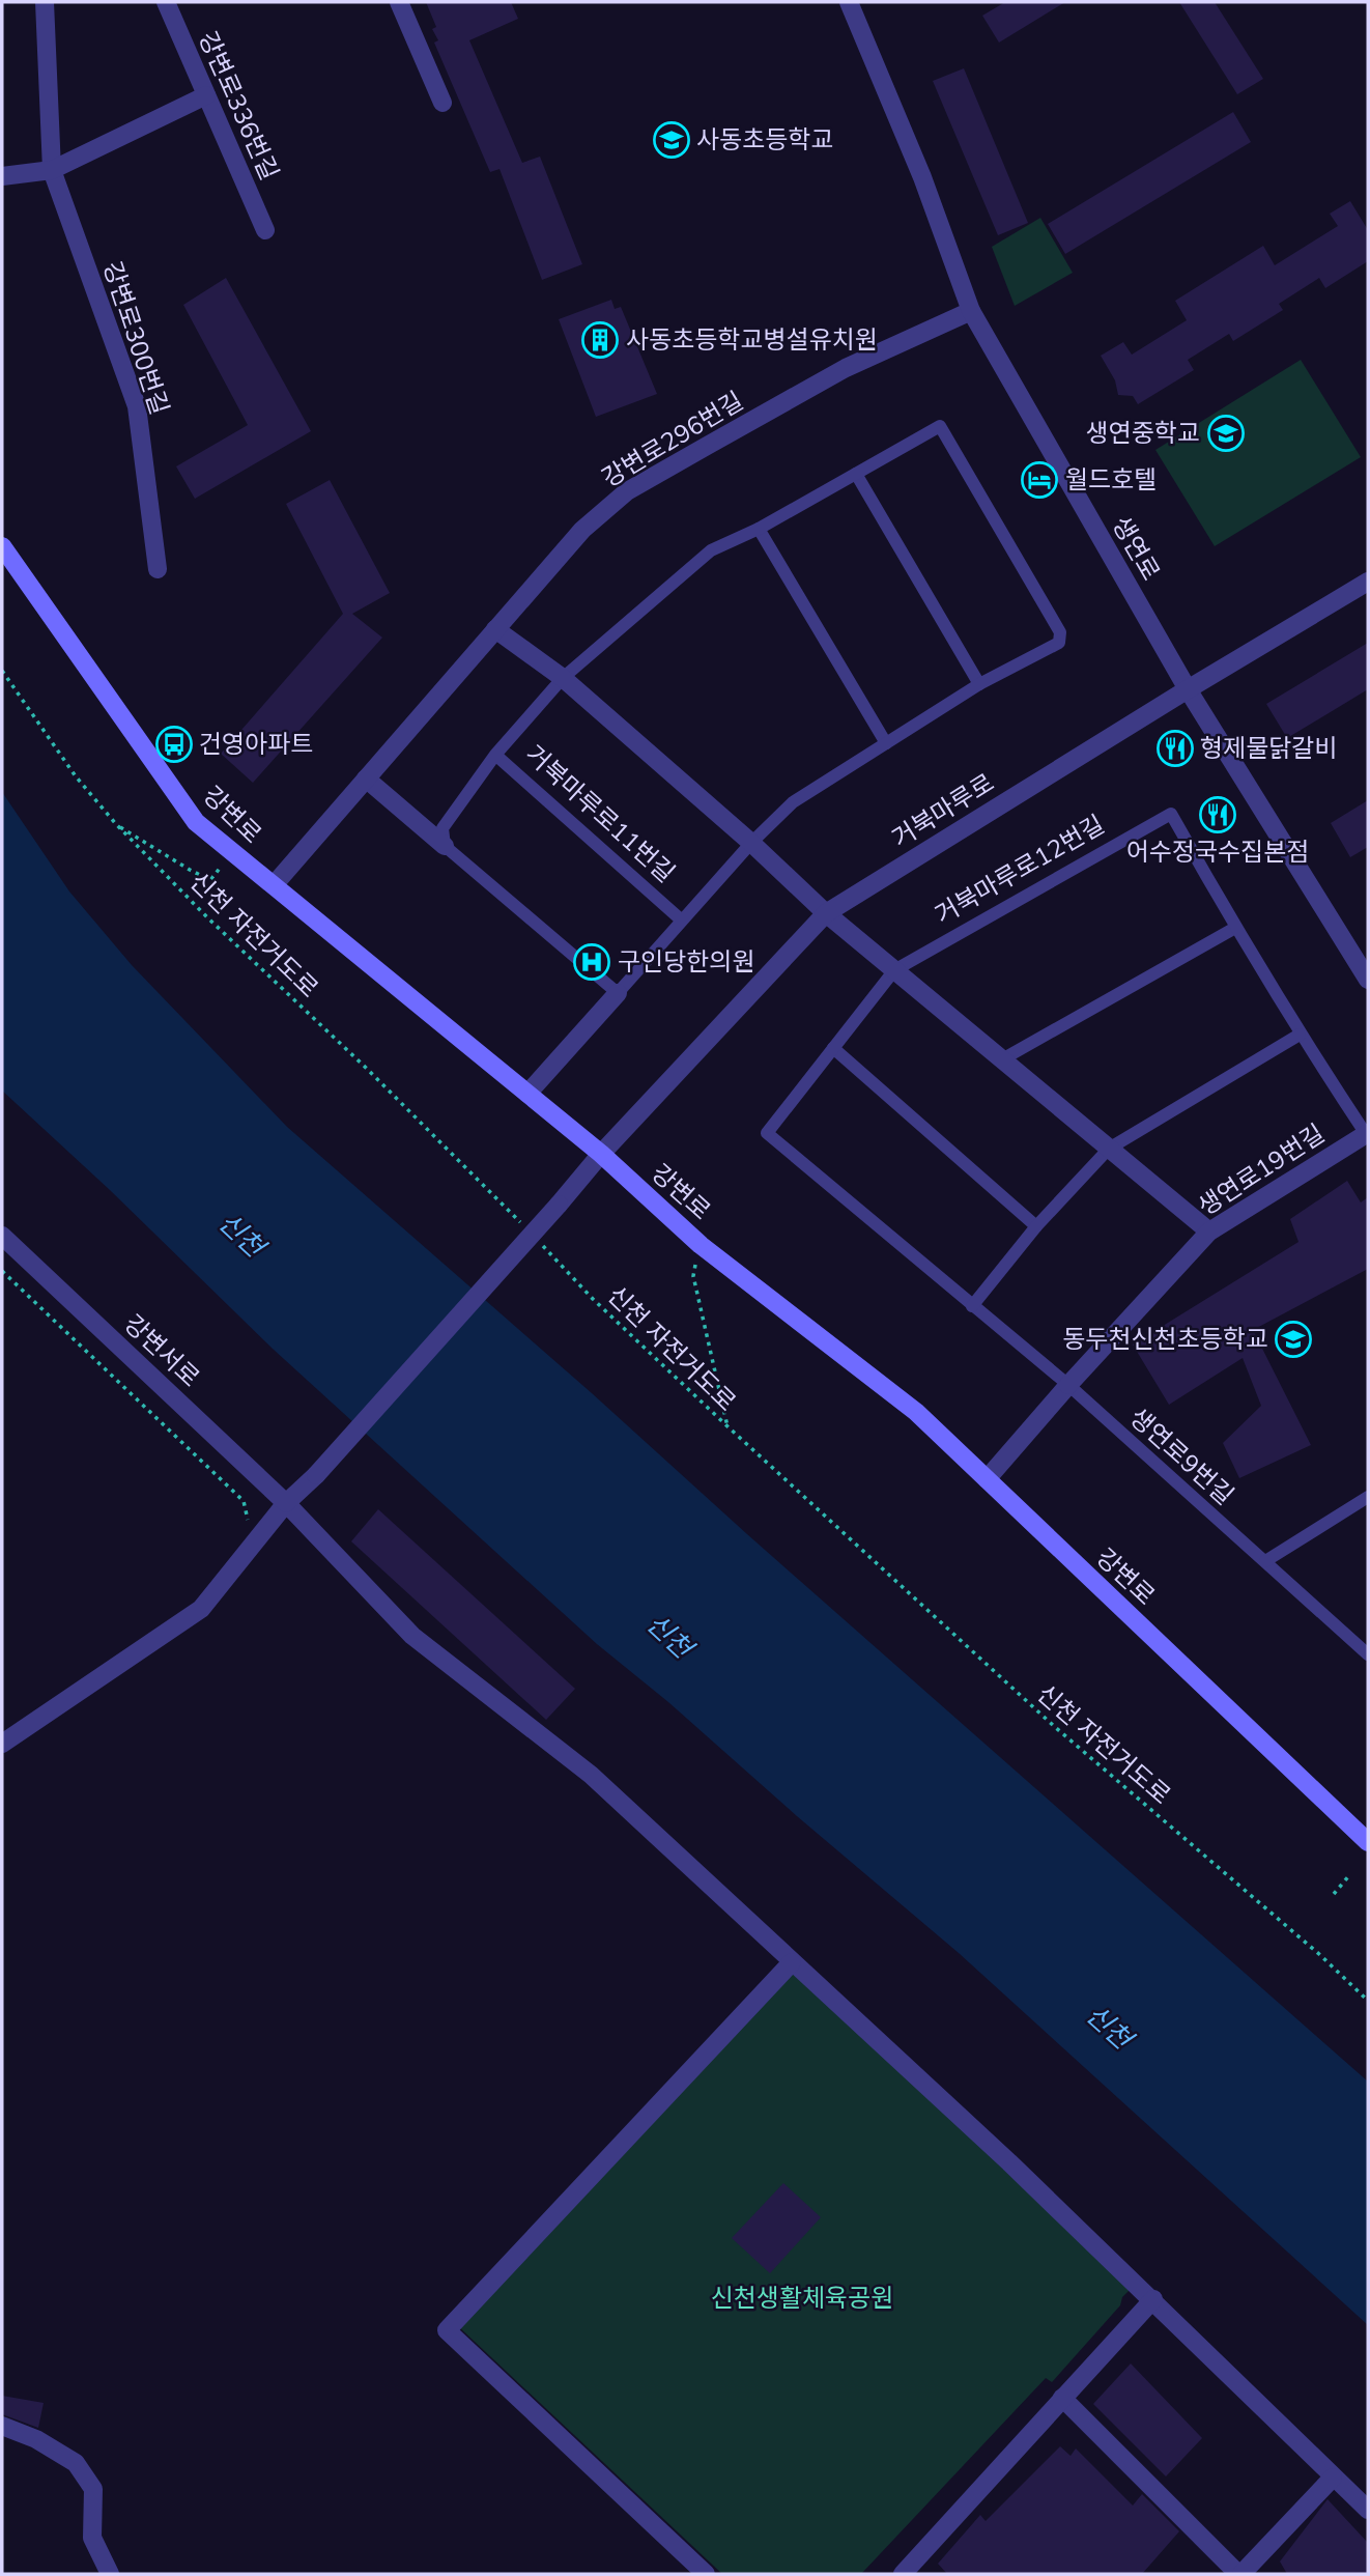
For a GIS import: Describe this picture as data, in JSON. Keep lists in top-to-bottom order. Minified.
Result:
{"streets":{"main road":["강변로"],"street":["강변로336번길","강변로300번길","강변로296번길","생연로","거북마루로","거북마루로11번길","생연로19번길","강변서로"],"lane":["거북마루로12번길","생연로9번길"],"path":["신천 자전거도로"]},"crossings":[["강변로296번길","생연로"],["강변로296번길","강변로"],["생연로","거북마루로"],["거북마루로","강변로"],["거북마루로","강변서로"],["거북마루로11번길","강변로"],["강변로","생연로19번길"],["생연로19번길","생연로9번길"]],"water":["신천"],"parks":["신천생활체육공원"],"places":{"school or university":["사동초등학교","생연중학교","동두천신천초등학교"],"building":["사동초등학교병설유치원"],"hotel":["월드호텔"],"bus stop":["건영아파트"],"restaurant":["형제물닭갈비","어수정국수집본점"],"hospital":["구인당한의원"]}}
